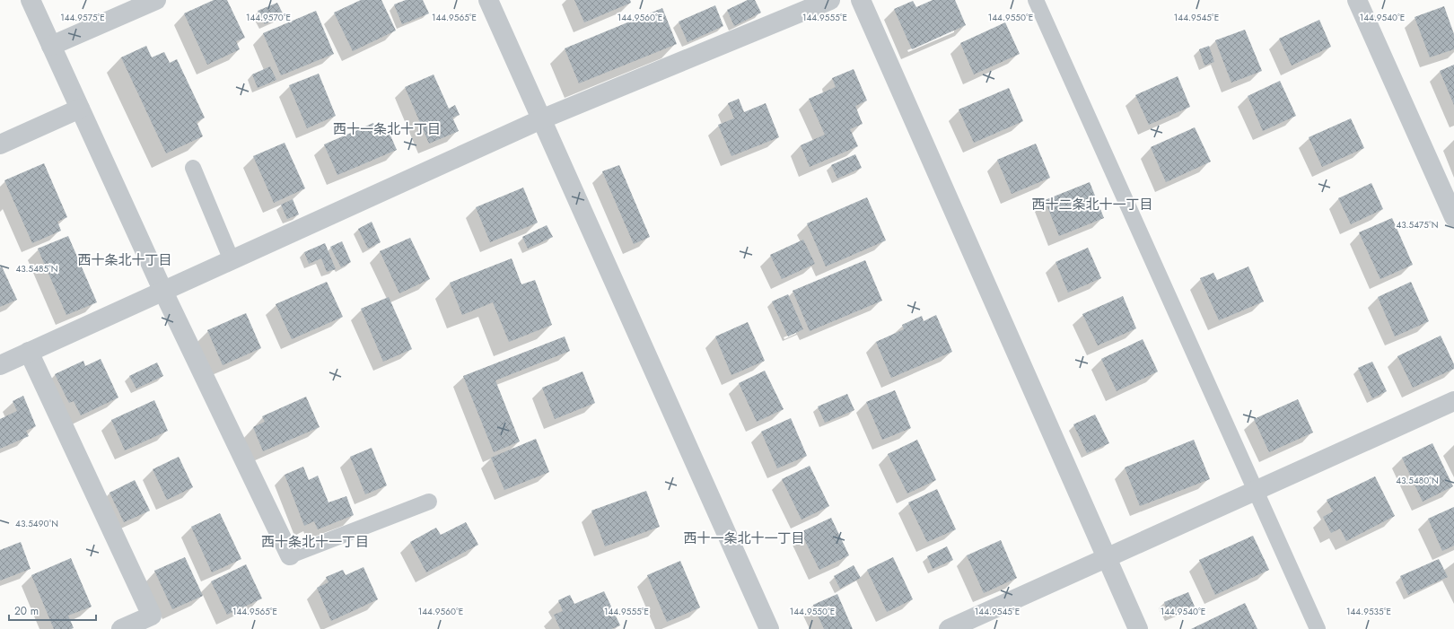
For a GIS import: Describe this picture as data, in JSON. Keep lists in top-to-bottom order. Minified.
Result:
{"districts":["西十一条北十丁目","西十二条北十一丁目","西十条北十丁目","西十一条北十一丁目","西十条北十一丁目"],"scale_bar":"20 m","coordinates":["144.9575°E","144.9570°E","144.9565°E","144.9560°E","144.9555°E","144.9550°E","144.9545°E","144.9540°E","43.5475°N","43.5485°N","43.5480°N","43.5490°N","144.9535°E"]}
